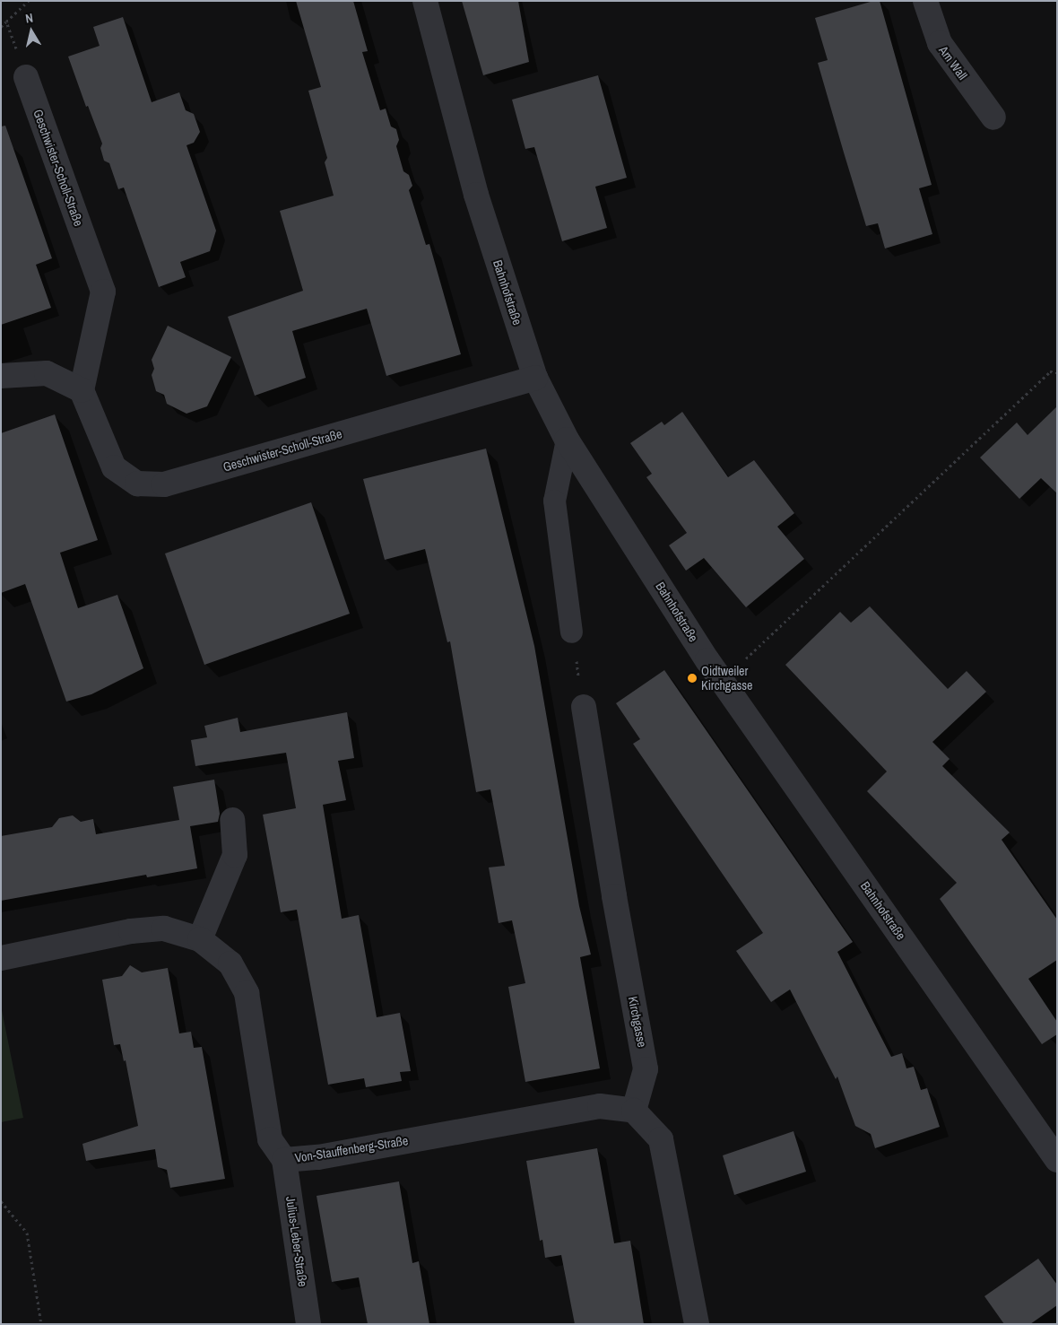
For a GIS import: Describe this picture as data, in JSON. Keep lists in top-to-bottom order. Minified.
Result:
{"streets":{"street":["Am Wall","Geschwister-Scholl-Straße","Bahnhofstraße","Kirchgasse","Von-Stauffenberg-Straße","Julius-Leber-Straße"]},"crossings":[["Geschwister-Scholl-Straße","Bahnhofstraße"],["Kirchgasse","Von-Stauffenberg-Straße"],["Von-Stauffenberg-Straße","Julius-Leber-Straße"]],"places":["Oidtweiler Kirchgasse"],"north":"top"}
